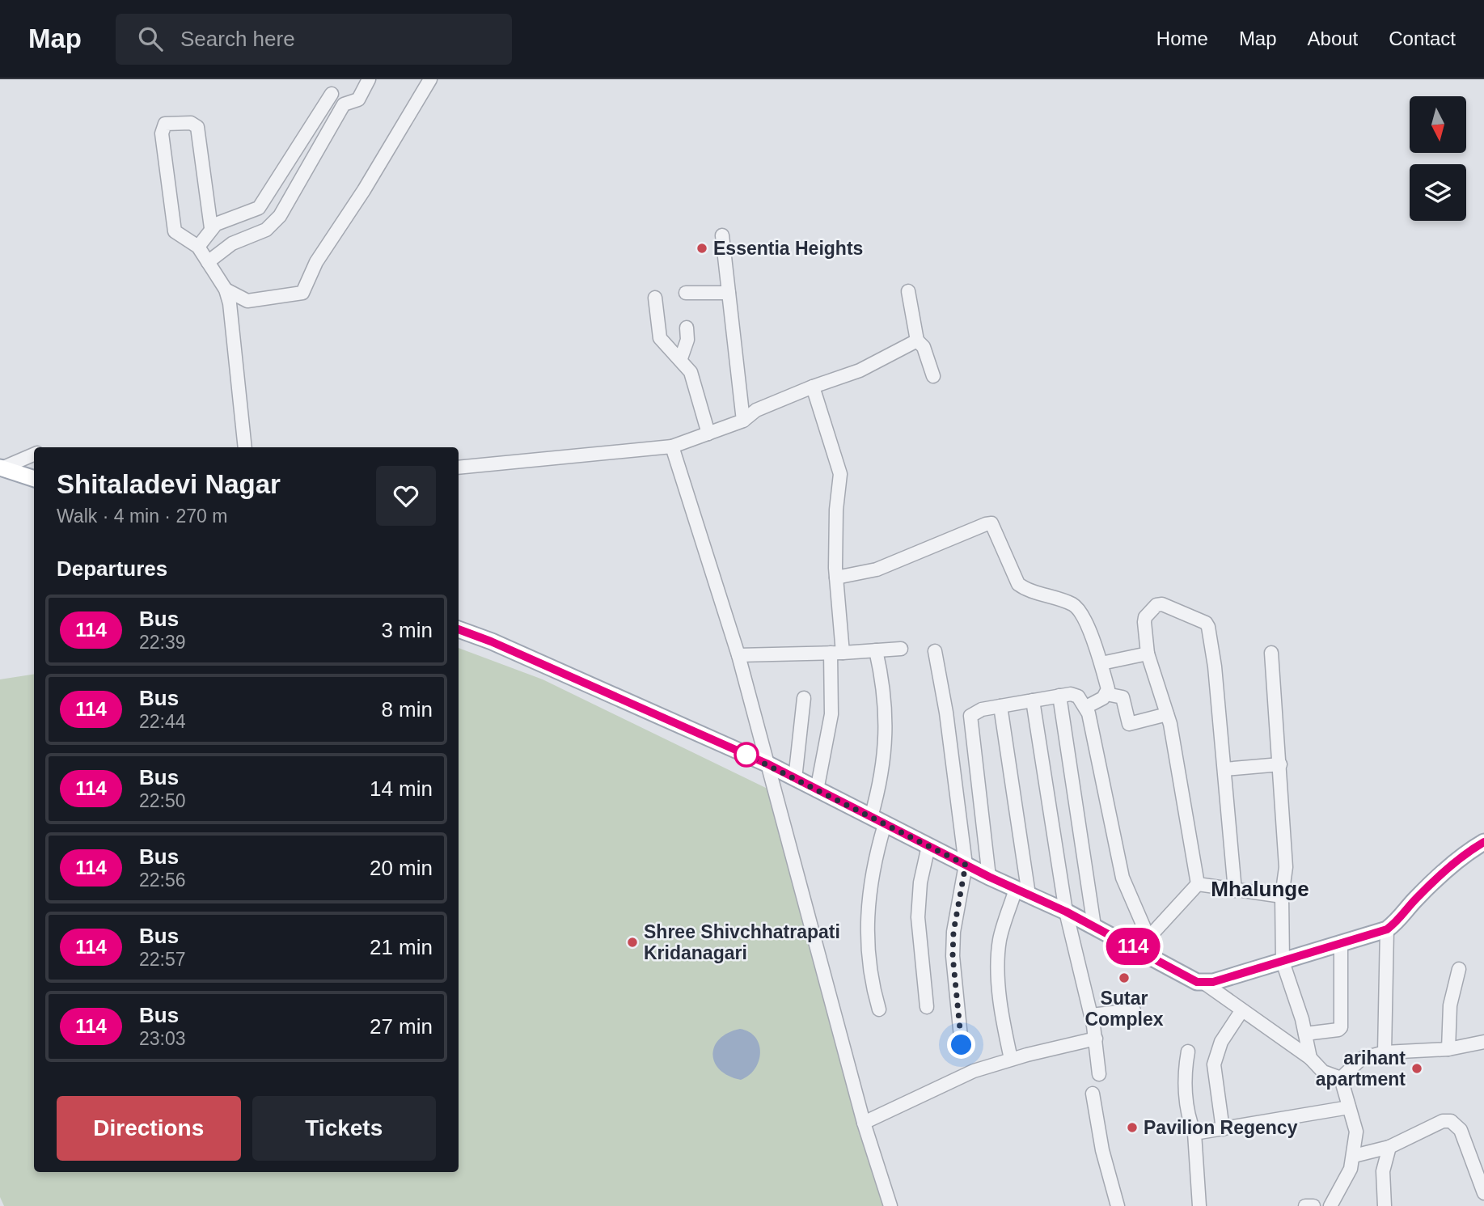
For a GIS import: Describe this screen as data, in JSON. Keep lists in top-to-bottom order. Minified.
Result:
{"districts":["Mhalunge"],"places":["Essentia Heights","Shree Shivchhatrapati Kridanagari","Sutar Complex","arihant apartment","Pavilion Regency"],"lines":["bus line 114"],"north":"bottom","page":{"header":"Map","search":"Search here","nav":["Home","Map","About","Contact"],"on_map":"114","heading":[["Shitaladevi Nagar","Walk · 4 min · 270 m"],"Departures"],"list":[{"mark":"114","name":"Bus","note":"22:39","value":"3 min"},{"mark":"114","name":"Bus","note":"22:44","value":"8 min"},{"mark":"114","name":"Bus","note":"22:50","value":"14 min"},{"mark":"114","name":"Bus","note":"22:56","value":"20 min"},{"mark":"114","name":"Bus","note":"22:57","value":"21 min"},{"mark":"114","name":"Bus","note":"23:03","value":"27 min"}],"buttons":["Directions","Tickets"]}}
